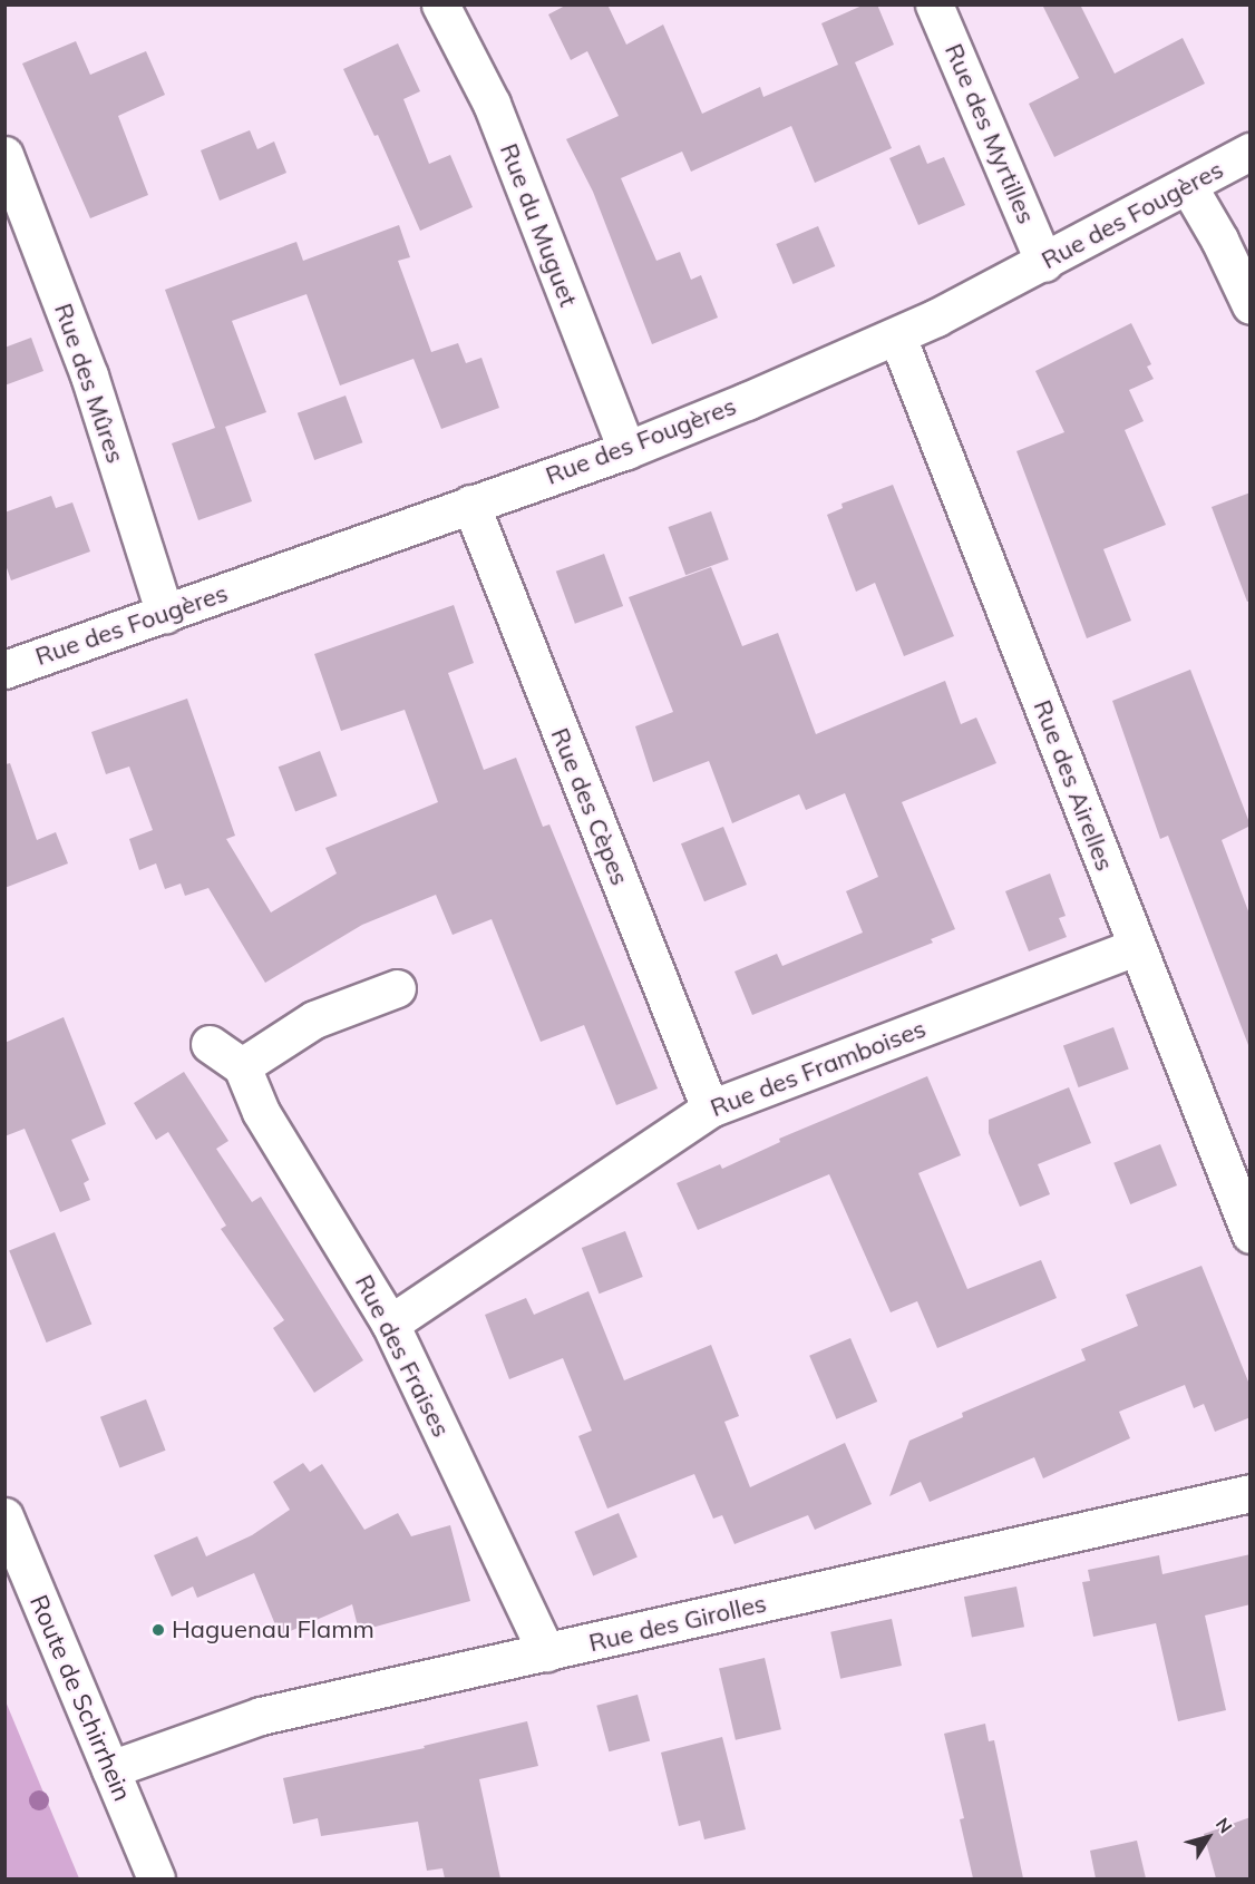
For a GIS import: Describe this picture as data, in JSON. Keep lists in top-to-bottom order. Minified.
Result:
{"streets":{"street":["Rue des Myrtilles","Rue des Fougères","Rue du Muguet","Rue des Mûres","Rue des Airelles","Rue des Cèpes","Rue des Framboises","Rue des Fraises","Rue des Girolles","Route de Schirrhein"]},"crossings":[["Rue des Myrtilles","Rue des Fougères"],["Rue des Fougères","Rue du Muguet"],["Rue des Fougères","Rue des Mûres"],["Rue des Fougères","Rue des Airelles"],["Rue des Fougères","Rue des Cèpes"],["Rue des Airelles","Rue des Framboises"],["Rue des Cèpes","Rue des Framboises"],["Rue des Framboises","Rue des Fraises"],["Rue des Fraises","Rue des Girolles"],["Rue des Girolles","Route de Schirrhein"]],"places":["Haguenau Flamm"],"north":"top right"}
